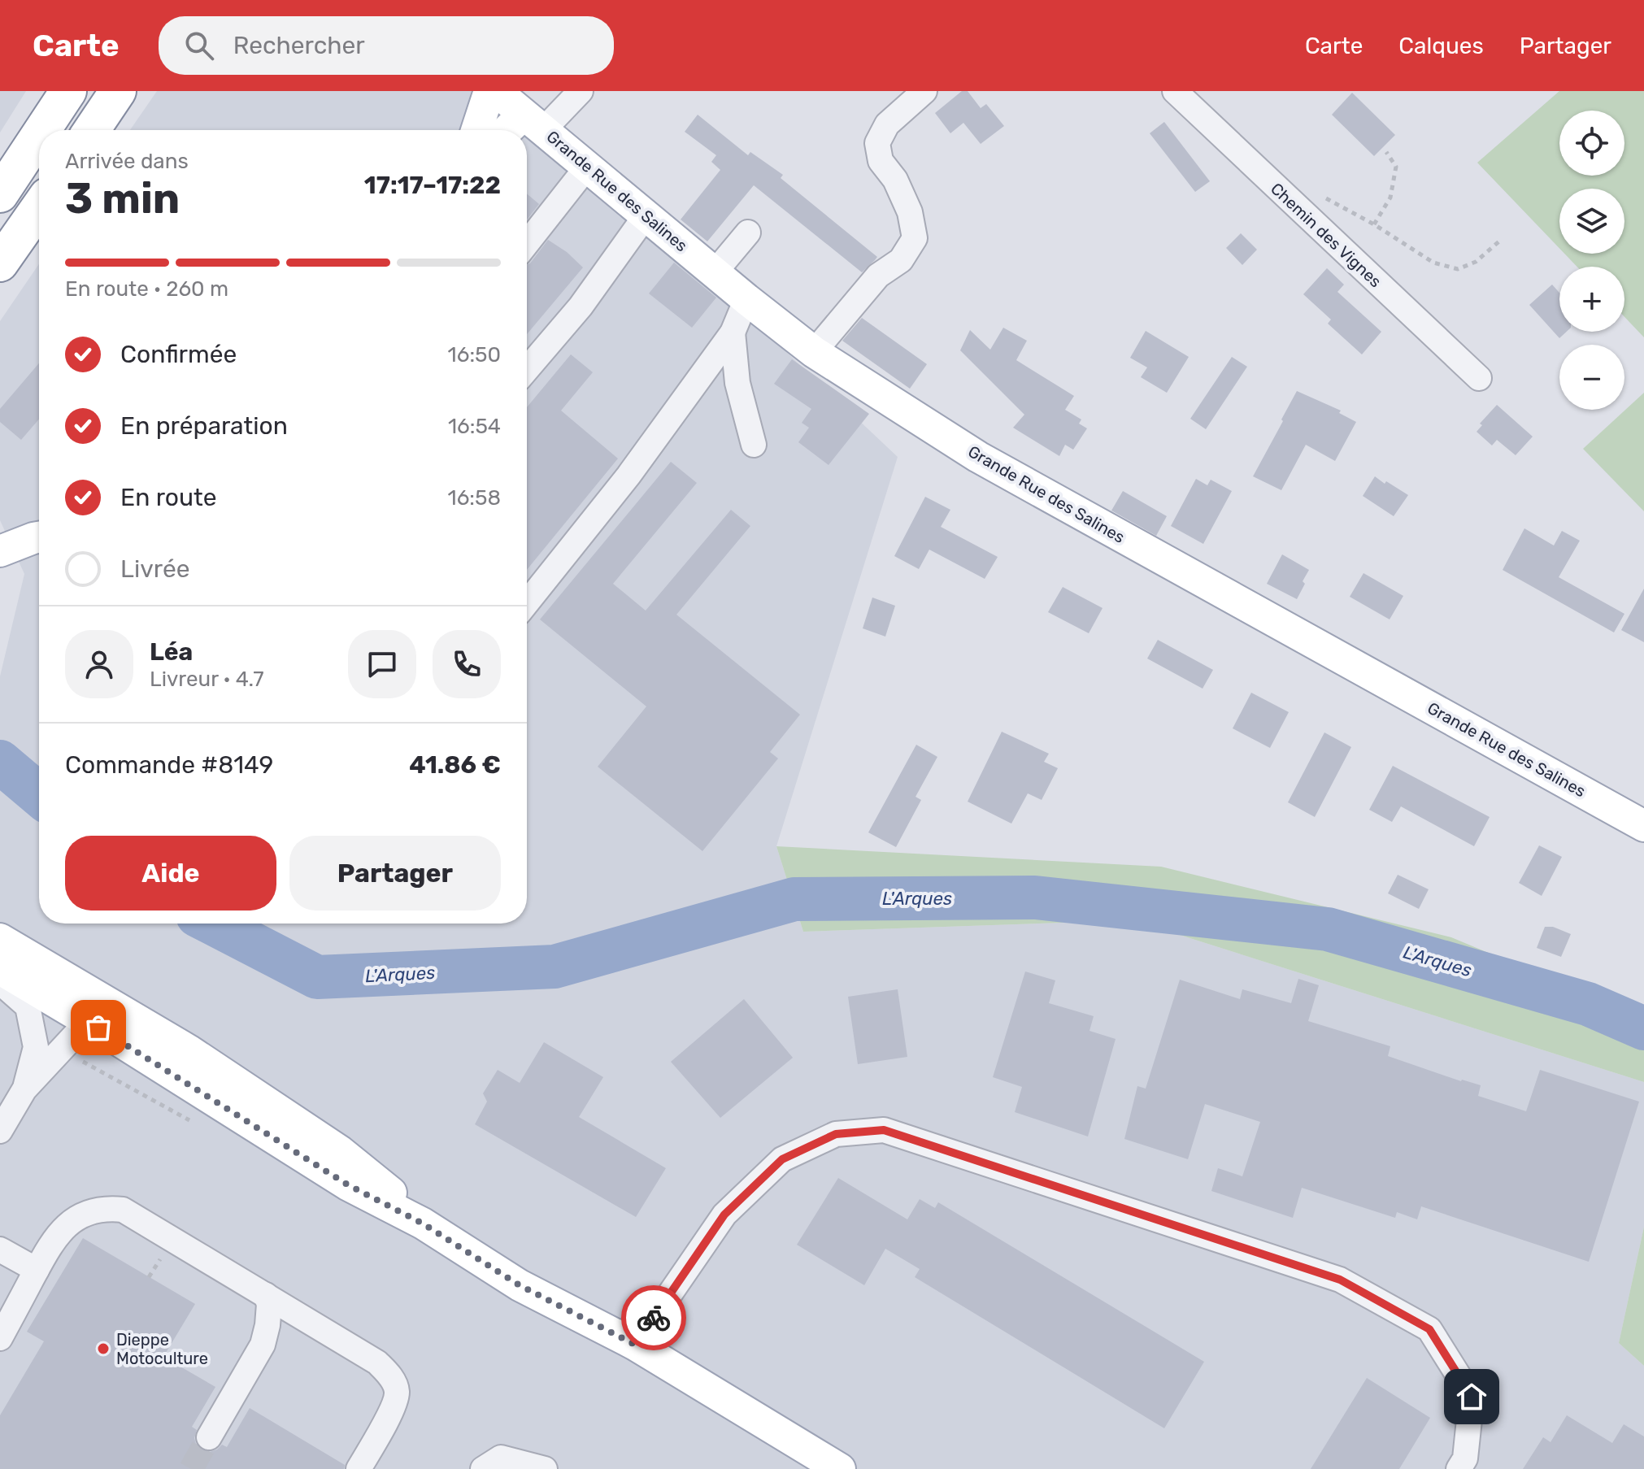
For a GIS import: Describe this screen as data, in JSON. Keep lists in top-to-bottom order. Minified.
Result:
{"streets":{"main road":["Grande Rue des Salines"],"street":["Chemin des Vignes"]},"water":["L'Arques"],"places":["Dieppe Motoculture"],"page":{"header":"Carte","search":"Rechercher","nav":["Carte","Calques","Partager"],"map_buttons":["+","−"],"heading":["3 min","Arrivée dans","17:17–17:22"],"panel":["Léa","Livreur · 4.7","Commande #8149","41.86 €"],"bar":"En route · 260 m","list":[["Confirmée","16:50"],["En préparation","16:54"],["En route","16:58"],"Livrée"],"buttons":["Aide","Partager"]}}
